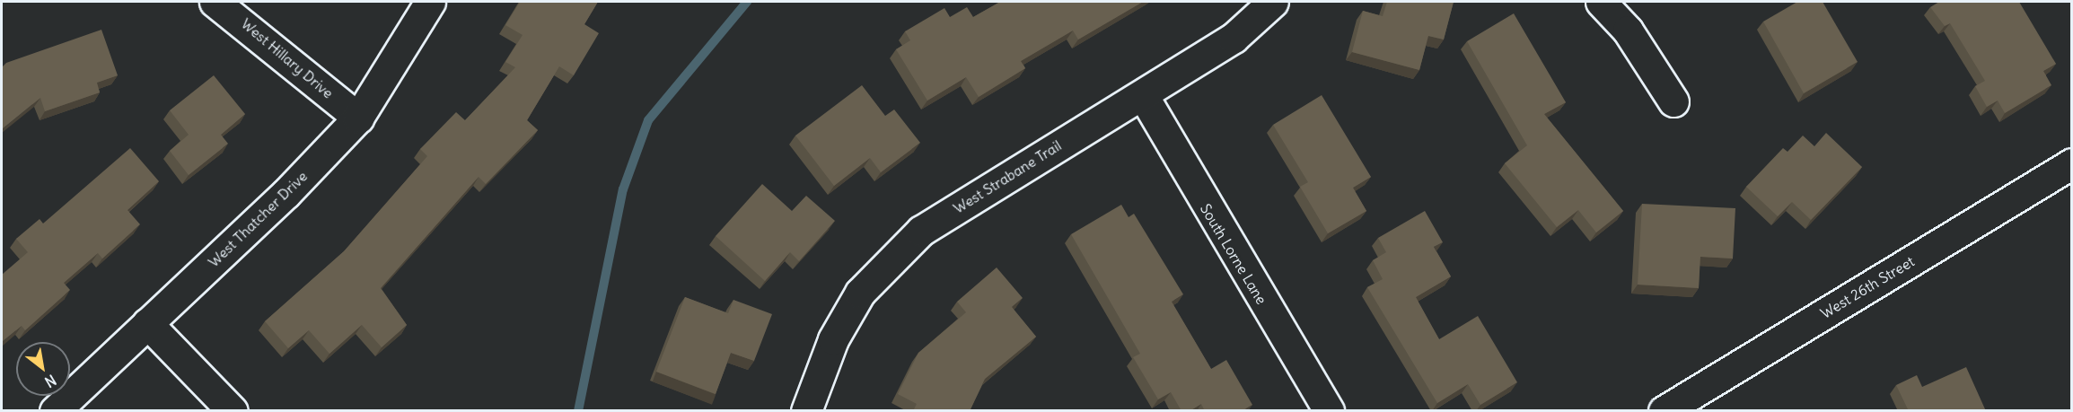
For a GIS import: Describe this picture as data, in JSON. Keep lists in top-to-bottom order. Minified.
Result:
{"streets":{"street":["West Hillary Drive","West Strabane Trail","West Thatcher Drive","South Lorne Lane","West 26th Street"]},"crossings":[["West Hillary Drive","West Thatcher Drive"],["West Strabane Trail","South Lorne Lane"]],"north":"bottom right"}
